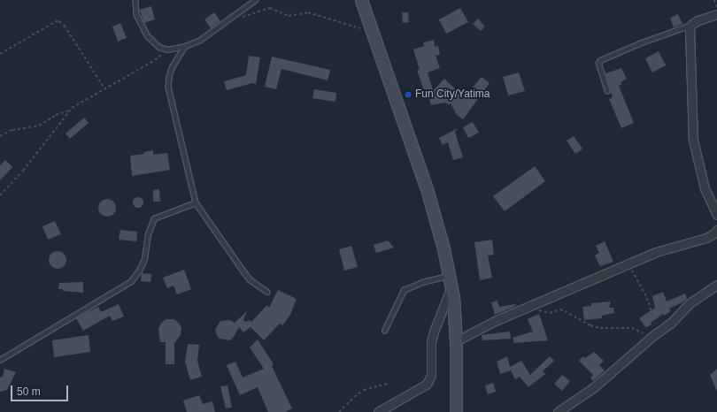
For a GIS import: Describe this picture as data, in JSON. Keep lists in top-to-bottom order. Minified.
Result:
{"places":["Fun City/Yatima"],"scale_bar":"50 m"}
